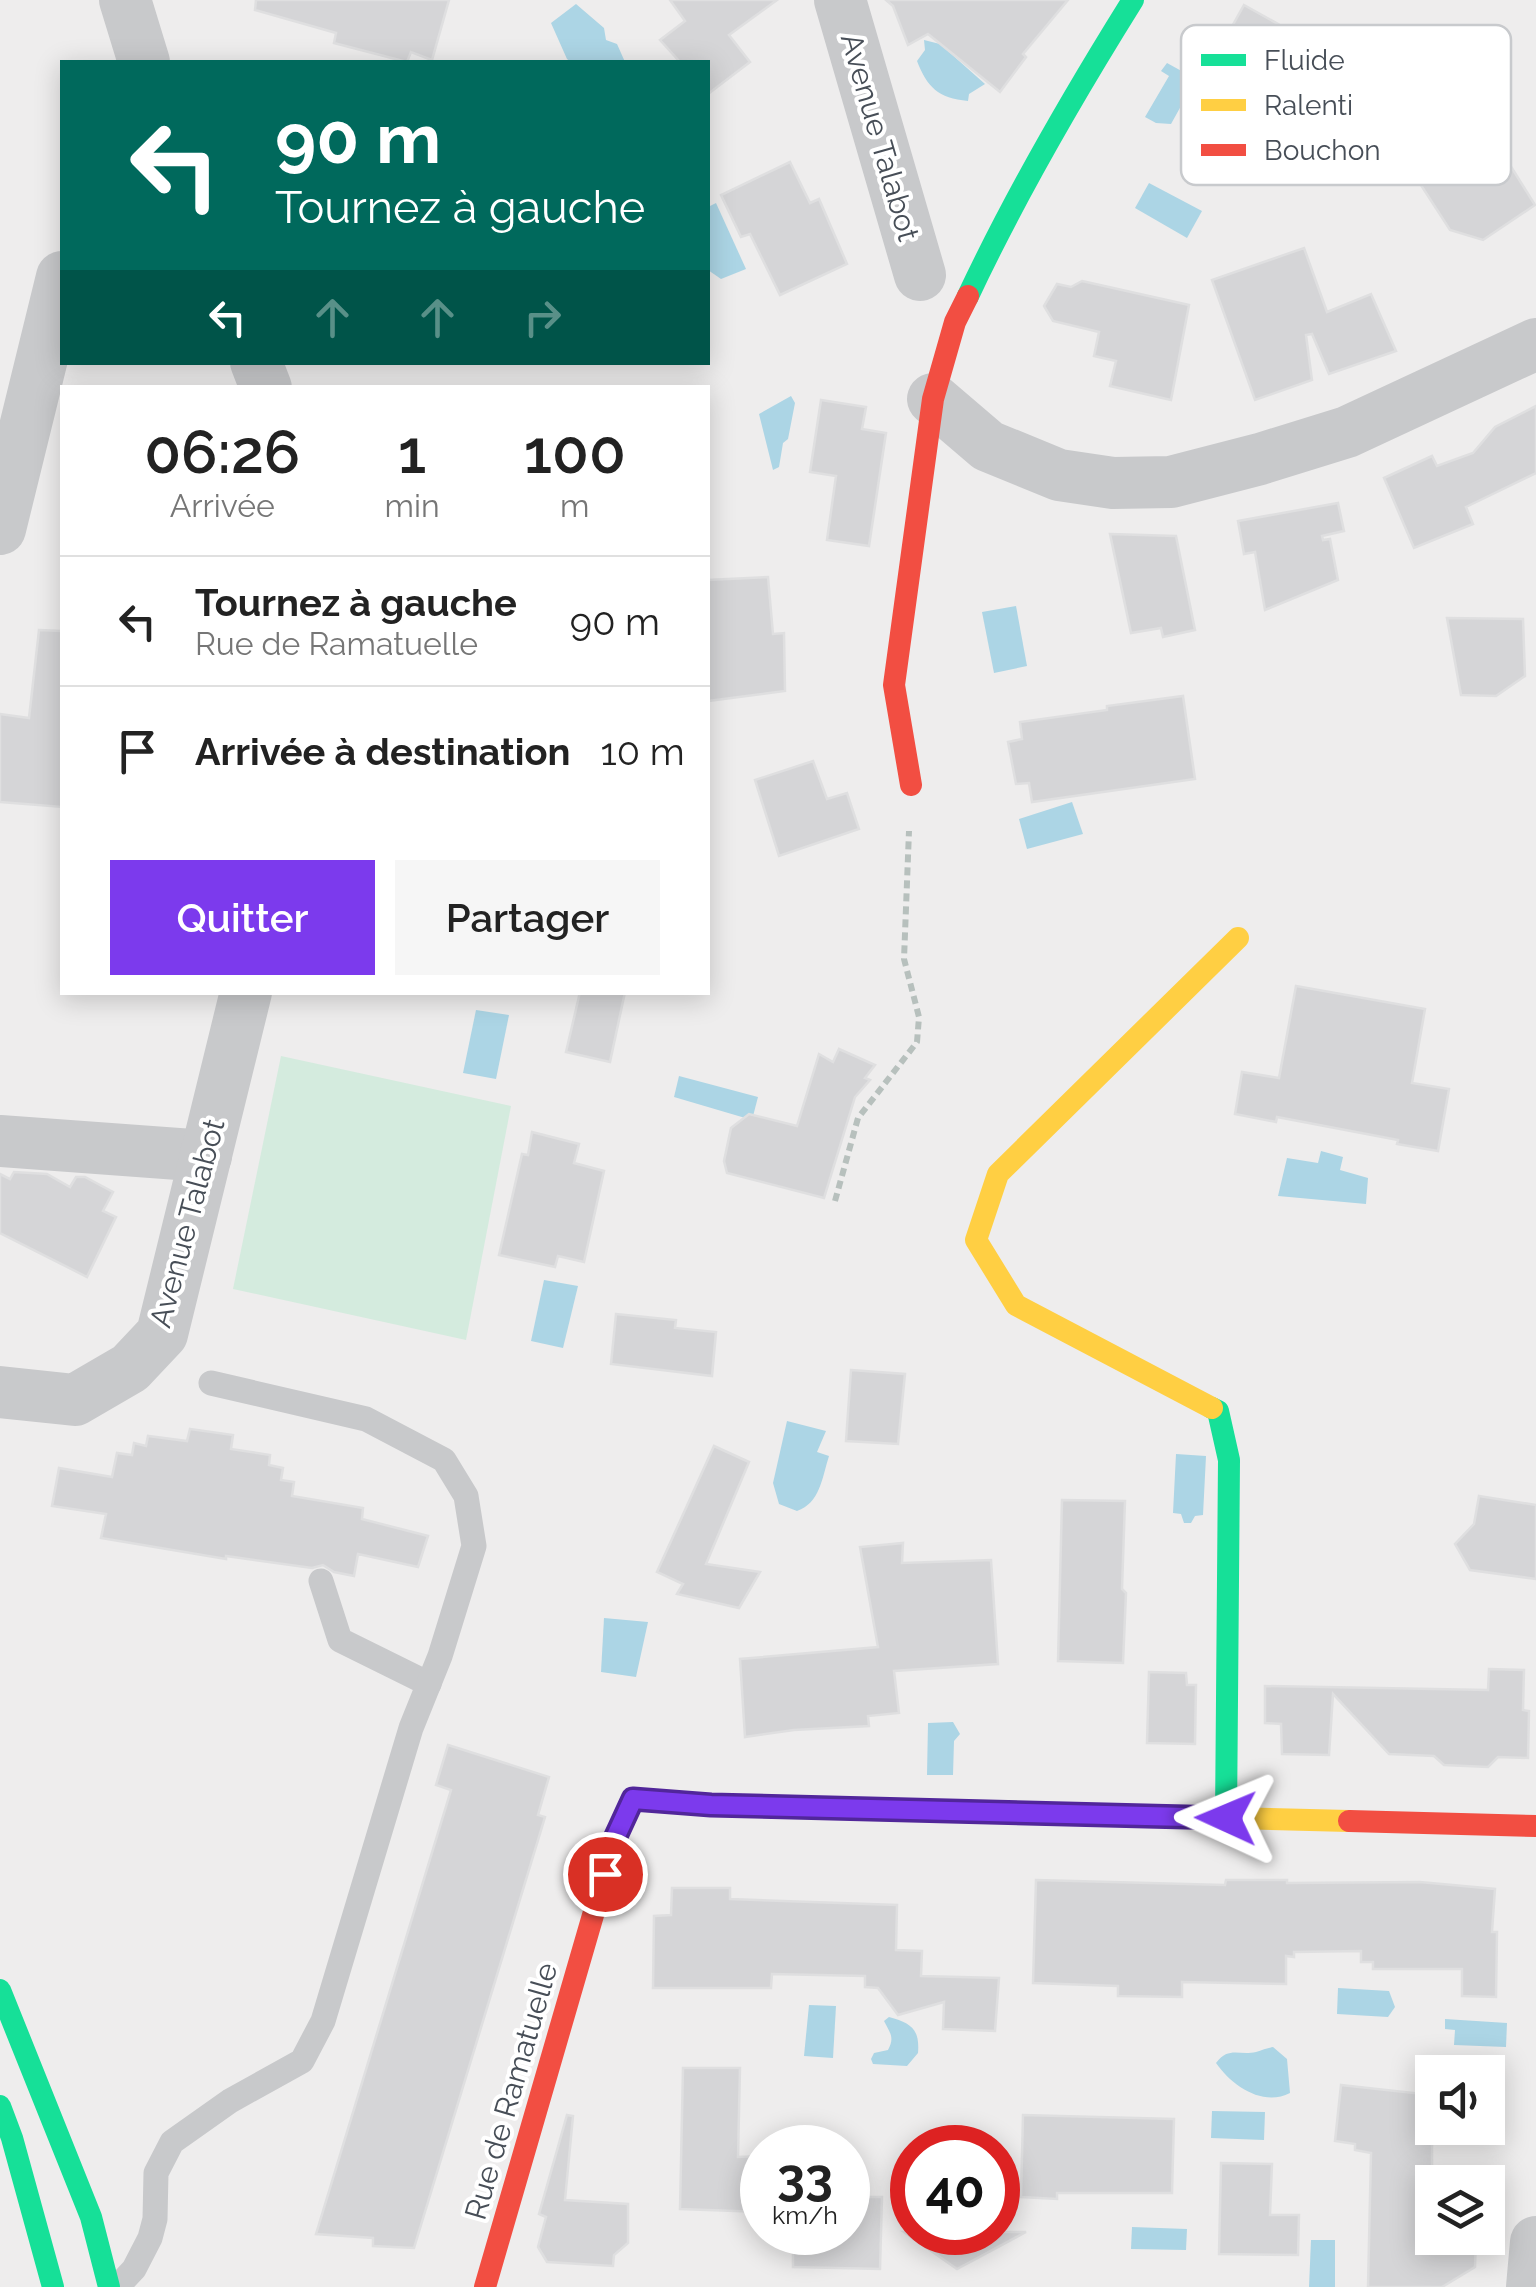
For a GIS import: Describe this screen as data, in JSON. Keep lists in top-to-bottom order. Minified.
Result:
{"streets":{"street":["Avenue Talabot","Rue de Ramatuelle"]},"legend":["Fluide","Ralenti","Bouchon"],"page":{"turn":["90 m","Tournez à gauche"],"eta":["06:26","Arrivée","1","min","100","m"],"list":[{"name":"Tournez à gauche","note":"Rue de Ramatuelle","value":"90 m"},{"name":"Arrivée à destination","value":"10 m"}],"buttons":["Quitter","Partager"],"speed":"33 km/h","limit":"40"}}
